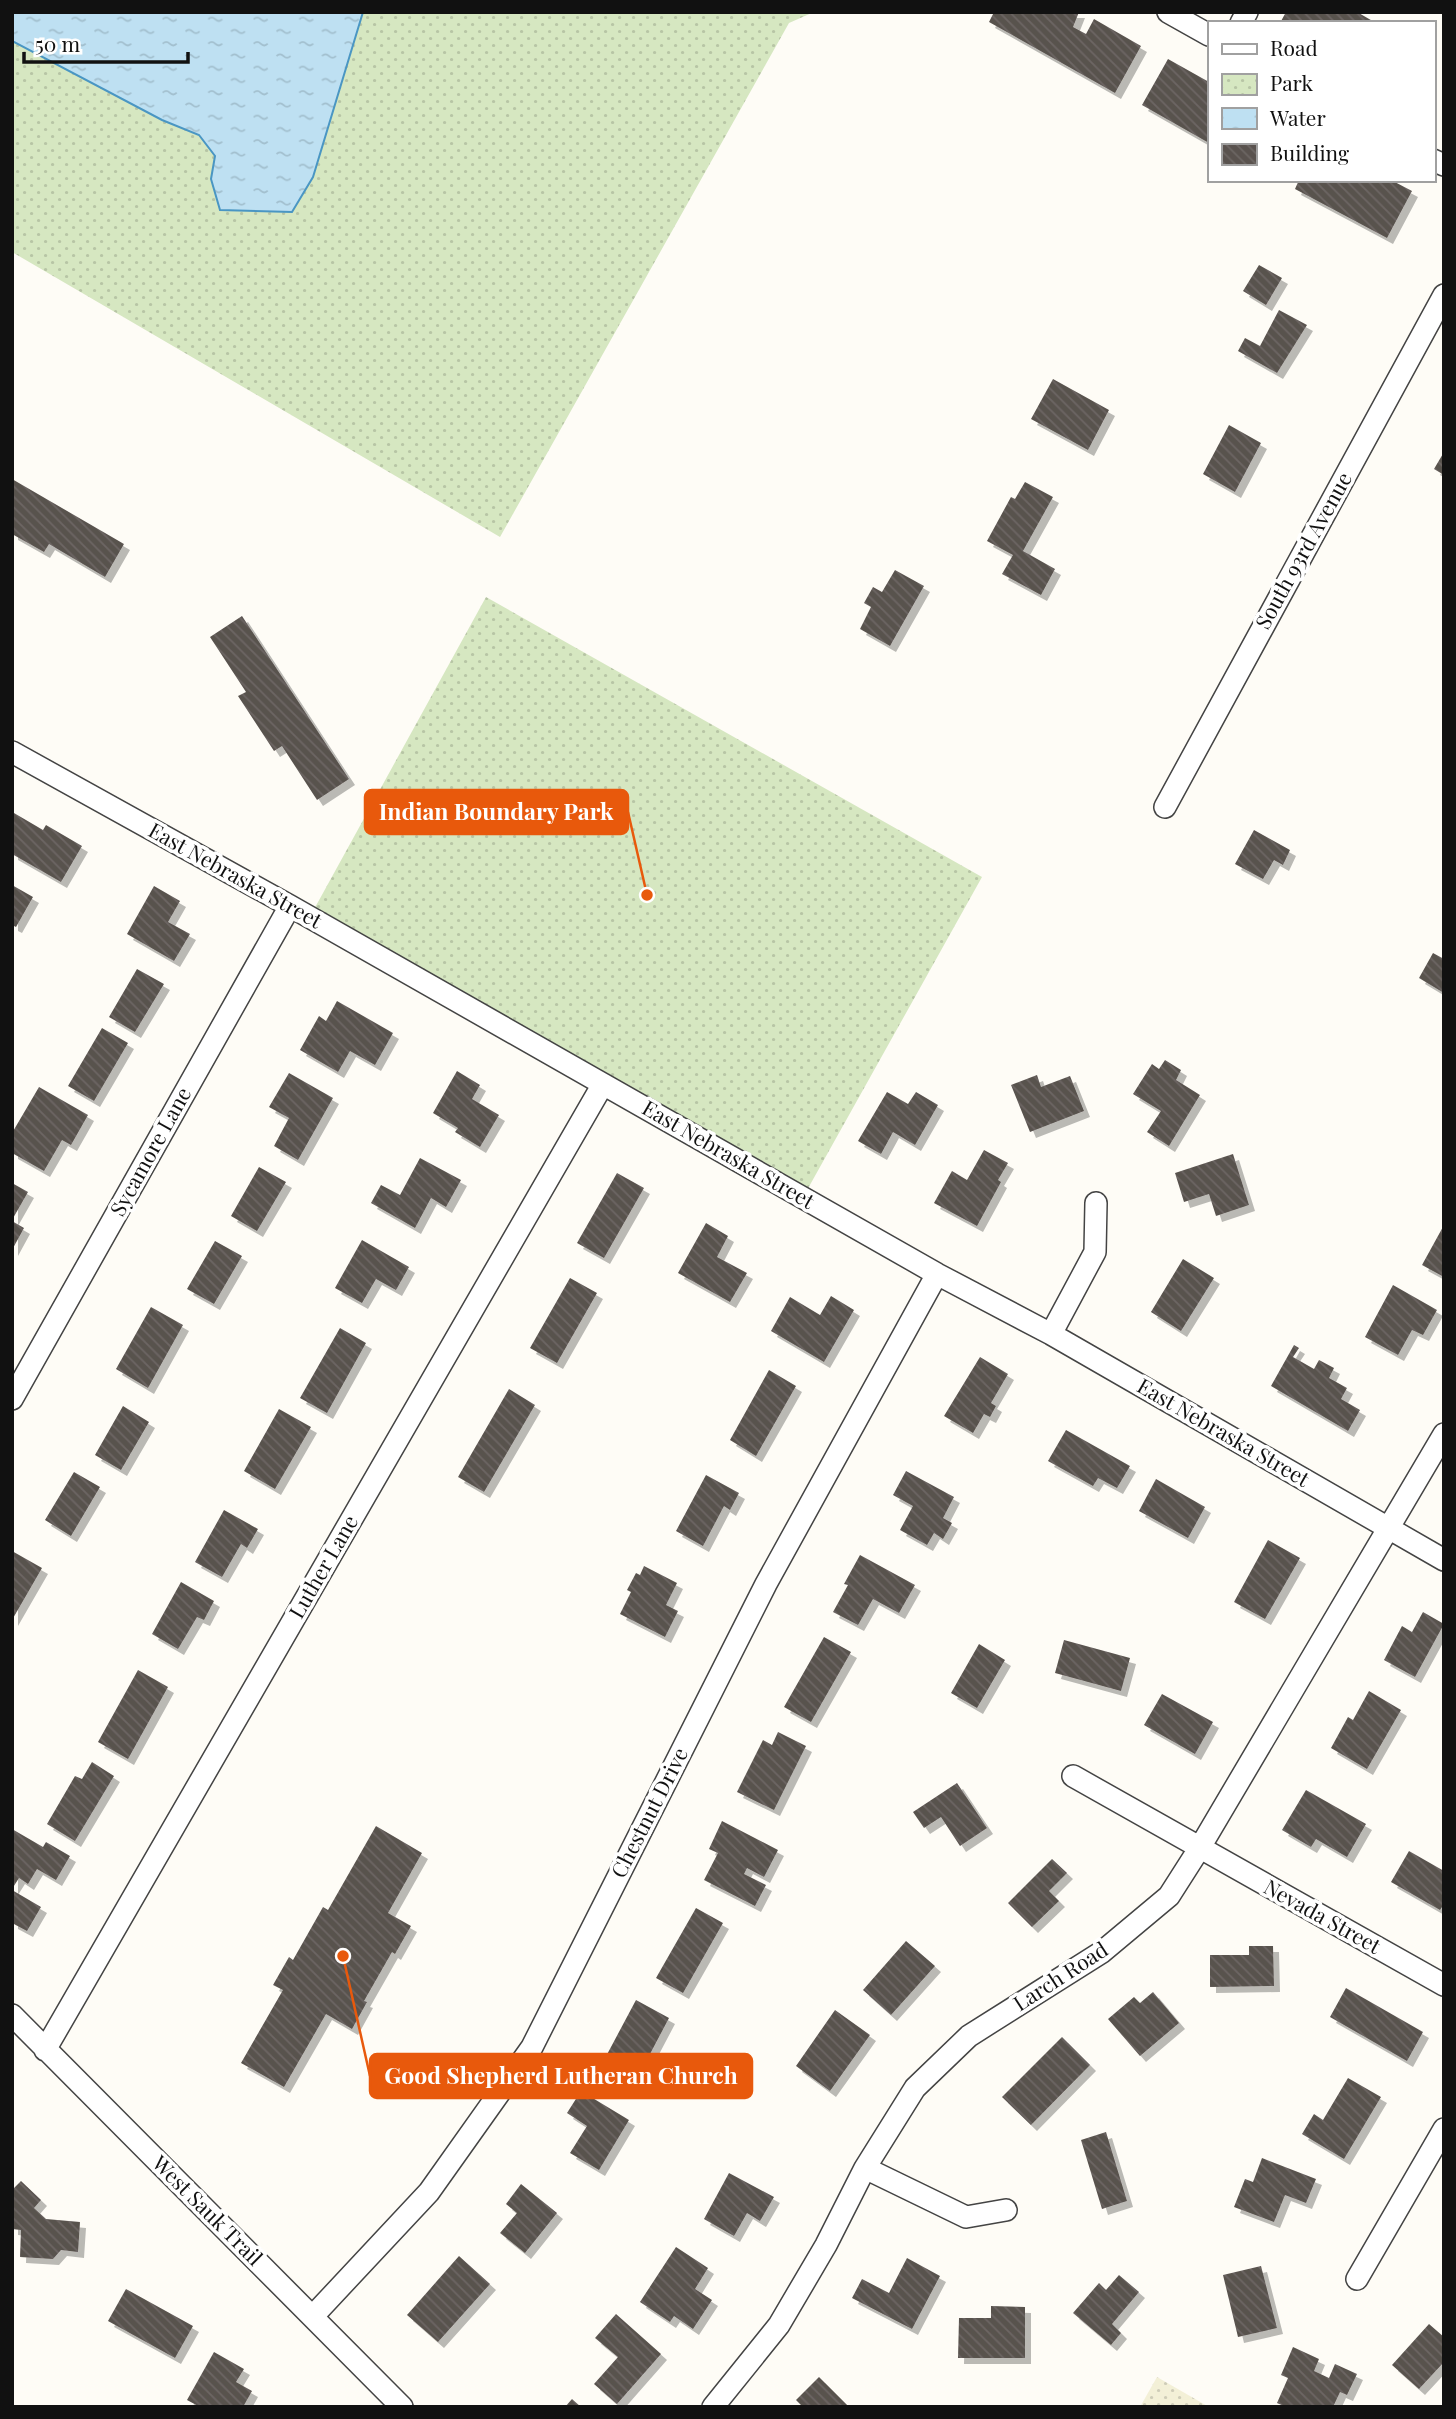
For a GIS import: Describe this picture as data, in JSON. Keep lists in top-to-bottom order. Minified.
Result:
{"streets":{"street":["South 93rd Avenue","East Nebraska Street","Sycamore Lane","Luther Lane","Chestnut Drive","Nevada Street","Larch Road","West Sauk Trail"]},"crossings":[["East Nebraska Street","Sycamore Lane"],["East Nebraska Street","Luther Lane"],["East Nebraska Street","Chestnut Drive"],["East Nebraska Street","Larch Road"],["Luther Lane","West Sauk Trail"],["Chestnut Drive","West Sauk Trail"],["Nevada Street","Larch Road"]],"places":["Indian Boundary Park","Good Shepherd Lutheran Church"],"legend":["Road","Park","Water","Building"],"scale_bar":"50 m"}
